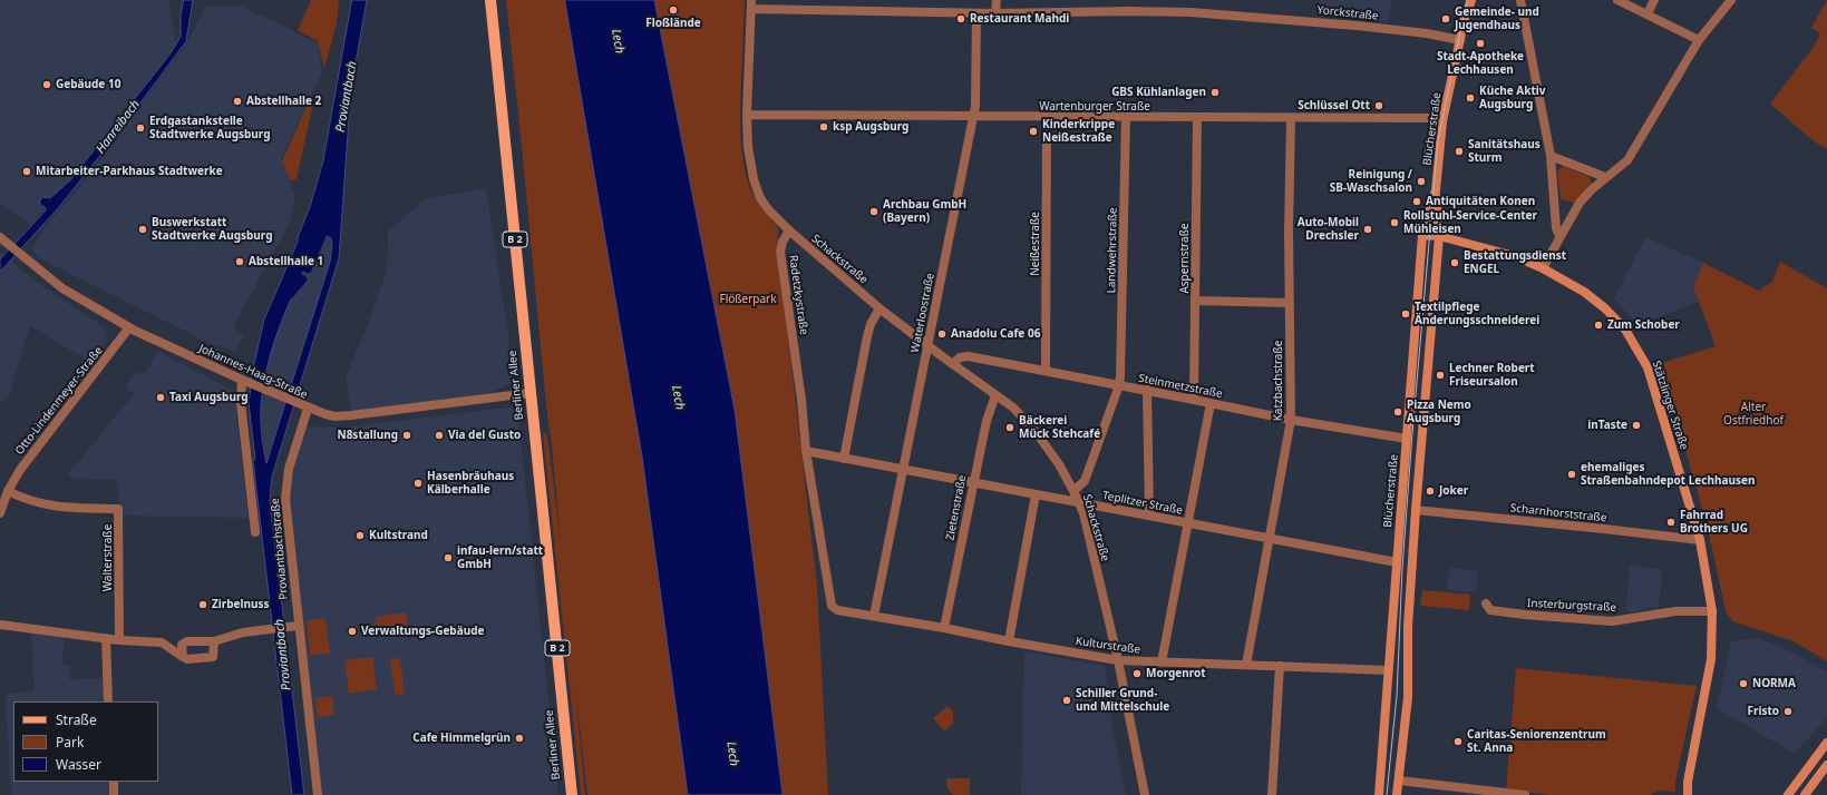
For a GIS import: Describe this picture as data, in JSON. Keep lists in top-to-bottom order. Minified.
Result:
{"streets":{"main road":["B 2","Berliner Allee"],"street":["Yorckstraße","Wartenburger Straße","Blücherstraße","Neißestraße","Landwehrstraße","Aspernstraße","Schackstraße","Radetzkystraße","Waterloostraße","Johannes-Haag-Straße","Katzbachstraße","Steinmetzstraße","Otto-Lindenmeyer-Straße","Stätzlinger Straße","Teplitzer Straße","Zietenstraße","Scharnhorststraße","Proviantbachstraße","Walterstraße","Insterburgstraße","Kulturstraße"]},"crossings":[["Yorckstraße","Blücherstraße"],["Yorckstraße","Waterloostraße"],["Wartenburger Straße","Blücherstraße"],["Wartenburger Straße","Neißestraße"],["Wartenburger Straße","Landwehrstraße"],["Wartenburger Straße","Aspernstraße"],["Wartenburger Straße","Waterloostraße"],["Wartenburger Straße","Katzbachstraße"],["Blücherstraße","Steinmetzstraße"],["Blücherstraße","Stätzlinger Straße"],["Blücherstraße","Teplitzer Straße"],["Blücherstraße","Scharnhorststraße"],["Blücherstraße","Kulturstraße"],["Neißestraße","Steinmetzstraße"],["Landwehrstraße","Schackstraße"],["Landwehrstraße","Steinmetzstraße"],["Aspernstraße","Steinmetzstraße"],["Schackstraße","Radetzkystraße"],["Schackstraße","Waterloostraße"],["Schackstraße","Steinmetzstraße"],["Schackstraße","Teplitzer Straße"],["Schackstraße","Zietenstraße"],["Schackstraße","Kulturstraße"],["Radetzkystraße","Teplitzer Straße"],["Radetzkystraße","Kulturstraße"],["Waterloostraße","Teplitzer Straße"],["Waterloostraße","Kulturstraße"],["Johannes-Haag-Straße","Berliner Allee"],["Johannes-Haag-Straße","Otto-Lindenmeyer-Straße"],["Johannes-Haag-Straße","Proviantbachstraße"],["Katzbachstraße","Steinmetzstraße"],["Katzbachstraße","Teplitzer Straße"],["Katzbachstraße","Kulturstraße"],["Otto-Lindenmeyer-Straße","Walterstraße"],["Stätzlinger Straße","Scharnhorststraße"],["Stätzlinger Straße","Insterburgstraße"],["Teplitzer Straße","Zietenstraße"],["Zietenstraße","Kulturstraße"]],"water":["Lech","Proviantbach","Hanreibach"],"parks":["Flößerpark","Alter Ostfriedhof"],"places":["Floßlände","Restaurant Mahdi","Gemeinde- und Jugendhaus","Stadt-Apotheke Lechhausen","Gebäude 10","GBS Kühlanlagen","Küche Aktiv Augsburg","Abstellhalle 2","Schlüssel Ott","ksp Augsburg","Erdgastankstelle Stadtwerke Augsburg","Kinderkrippe Neißestraße","Sanitätshaus Sturm","Mitarbeiter-Parkhaus Stadtwerke","Reinigung / SB-Waschsalon","Antiquitäten Konen","Archbau GmbH (Bayern)","Rollstuhl-Service-Center Mühleisen","Buswerkstatt Stadtwerke Augsburg","Auto-Mobil Drechsler","Abstellhalle 1","Bestattungsdienst ENGEL","Textilpflege Änderungsschneiderei","Zum Schober","Anadolu Cafe 06","Lechner Robert Friseursalon","Taxi Augsburg","Pizza Nemo Augsburg","inTaste","Bäckerei Mück Stehcafé","N8stallung","Via del Gusto","ehemaliges Straßenbahndepot Lechhausen","Hasenbräuhaus Kälberhalle","Joker","Fahrrad Brothers UG","Kultstrand","infau-lern/statt GmbH","Zirbelnuss","Verwaltungs-Gebäude","Morgenrot","NORMA","Schiller Grund- und Mittelschule","Fristo","Cafe Himmelgrün","Caritas-Seniorenzentrum St. Anna"],"legend":["Straße","Park","Wasser"]}
